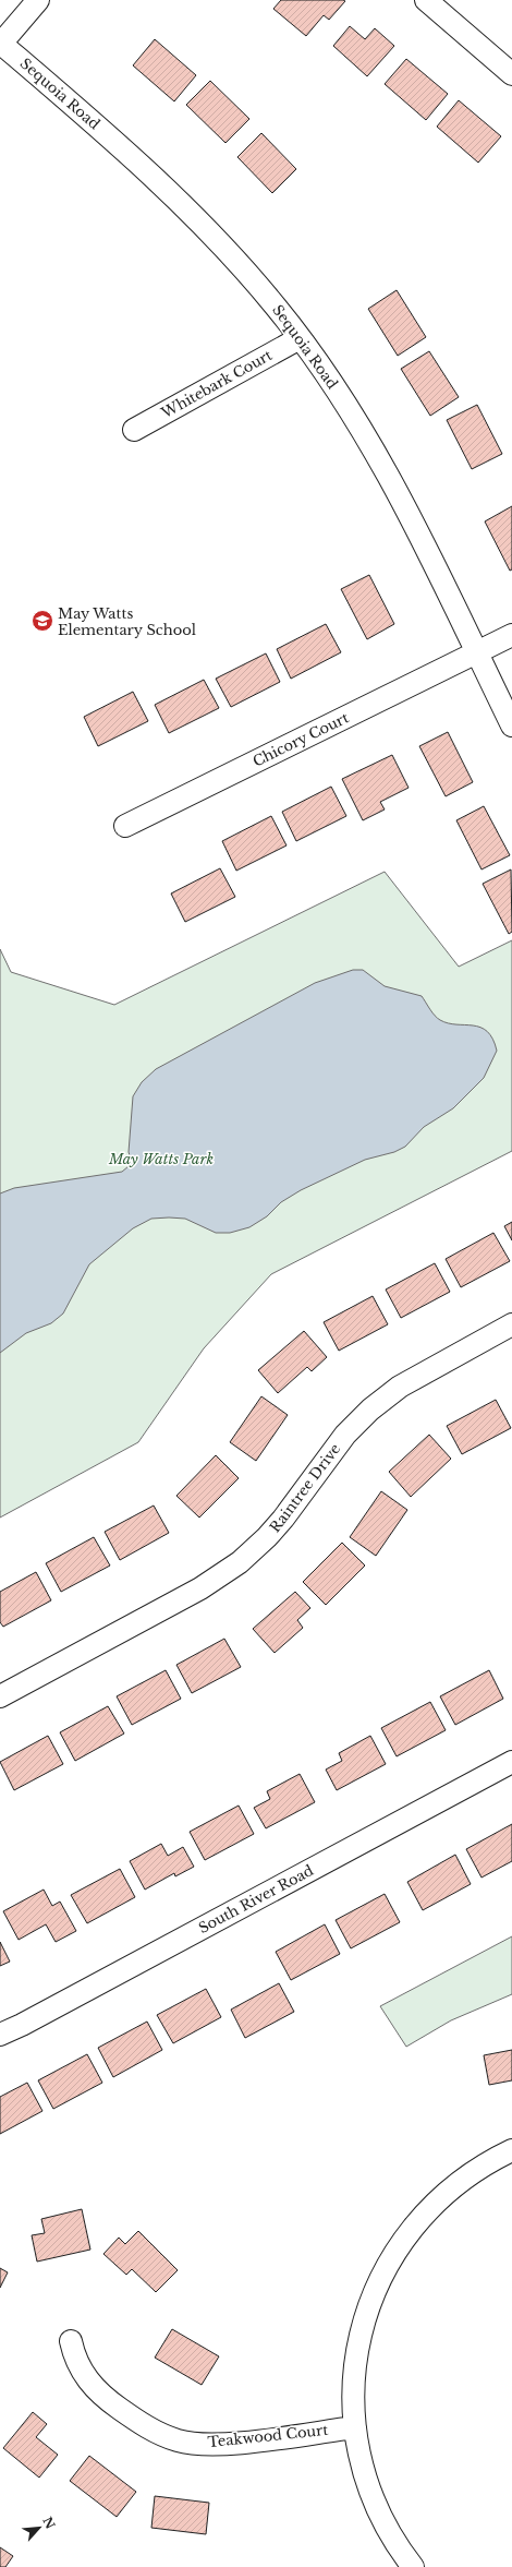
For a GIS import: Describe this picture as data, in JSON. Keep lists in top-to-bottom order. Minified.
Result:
{"streets":{"street":["Sequoia Road","Whitebark Court","Chicory Court","Raintree Drive","South River Road","Teakwood Court"]},"crossings":[["Sequoia Road","Whitebark Court"],["Sequoia Road","Chicory Court"]],"parks":["May Watts Park"],"places":{"school or university":["May Watts Elementary School"]},"north":"top right"}
